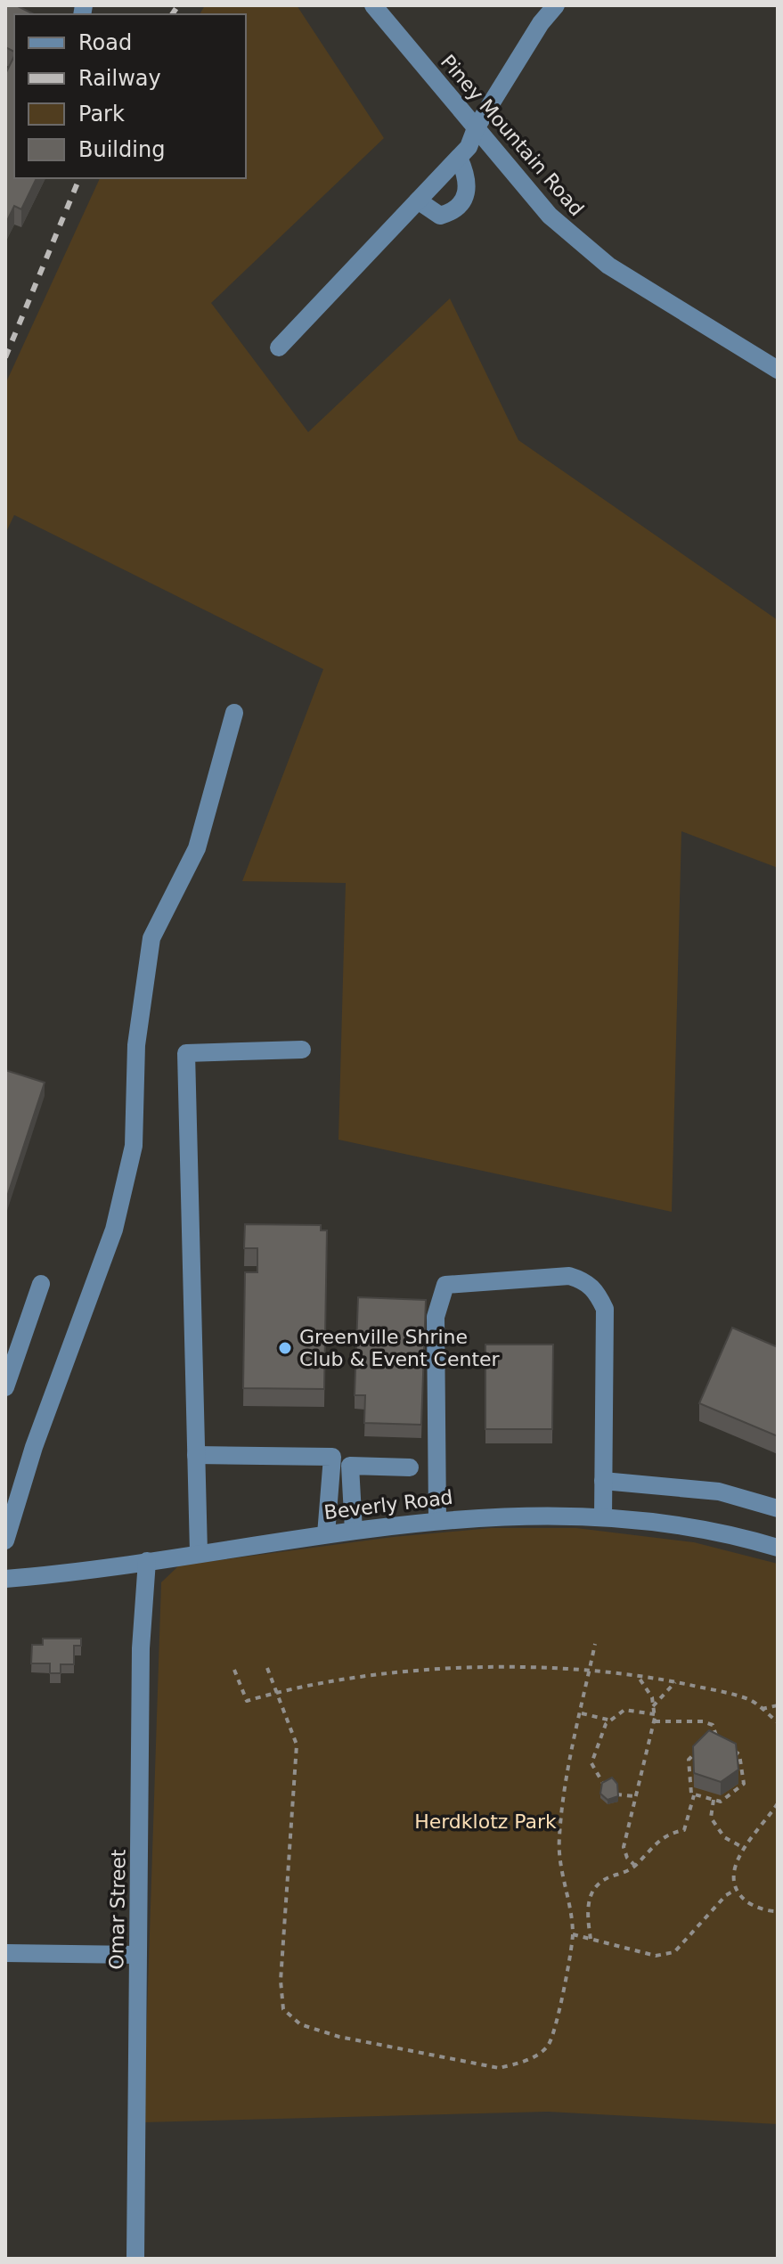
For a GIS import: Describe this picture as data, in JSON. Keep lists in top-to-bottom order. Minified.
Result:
{"streets":{"street":["Piney Mountain Road","Beverly Road","Omar Street"]},"crossings":[["Beverly Road","Omar Street"]],"parks":["Herdklotz Park"],"places":["Greenville Shrine Club & Event Center"],"legend":["Road","Railway","Park","Building"]}
